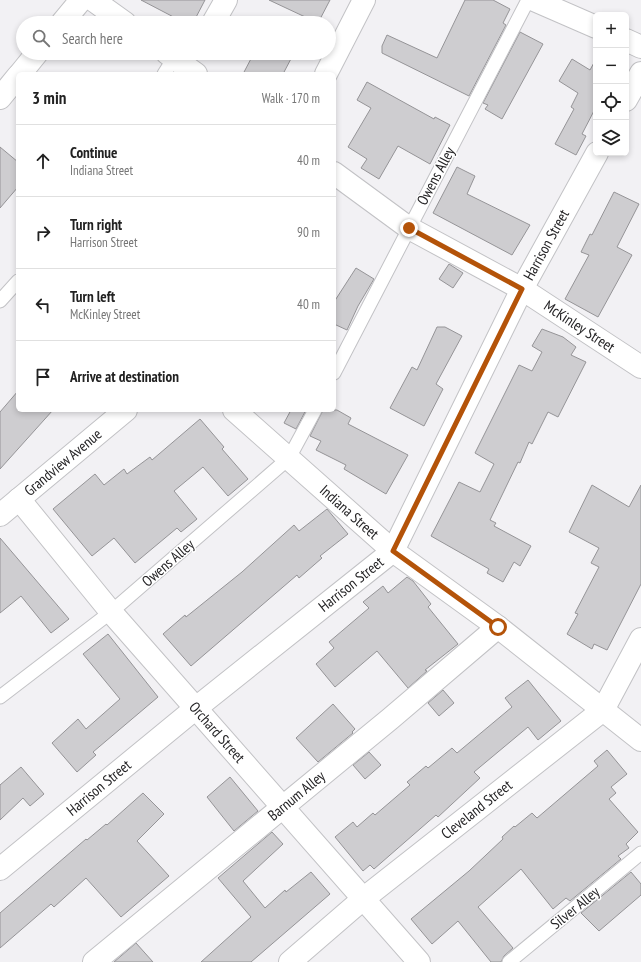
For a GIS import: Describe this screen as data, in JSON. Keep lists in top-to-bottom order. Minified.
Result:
{"streets":{"street":["Harrison Street","McKinley Street","Grandview Avenue","Indiana Street","Orchard Street","Barnum Alley","Cleveland Street"],"lane":["Owens Alley","Silver Alley"]},"crossings":[["Owens Alley","McKinley Street"],["Owens Alley","Indiana Street"],["Owens Alley","Orchard Street"],["Harrison Street","McKinley Street"],["Harrison Street","Indiana Street"],["Harrison Street","Orchard Street"],["Grandview Avenue","Orchard Street"],["Indiana Street","Barnum Alley"],["Indiana Street","Cleveland Street"],["Orchard Street","Barnum Alley"],["Orchard Street","Cleveland Street"]],"page":{"map_buttons":["+","−"],"search":"Search here","heading":["3 min","Walk · 170 m"],"list":[["Continue","Indiana Street","40 m"],["Turn right","Harrison Street","90 m"],["Turn left","McKinley Street","40 m"],"Arrive at destination"]}}
